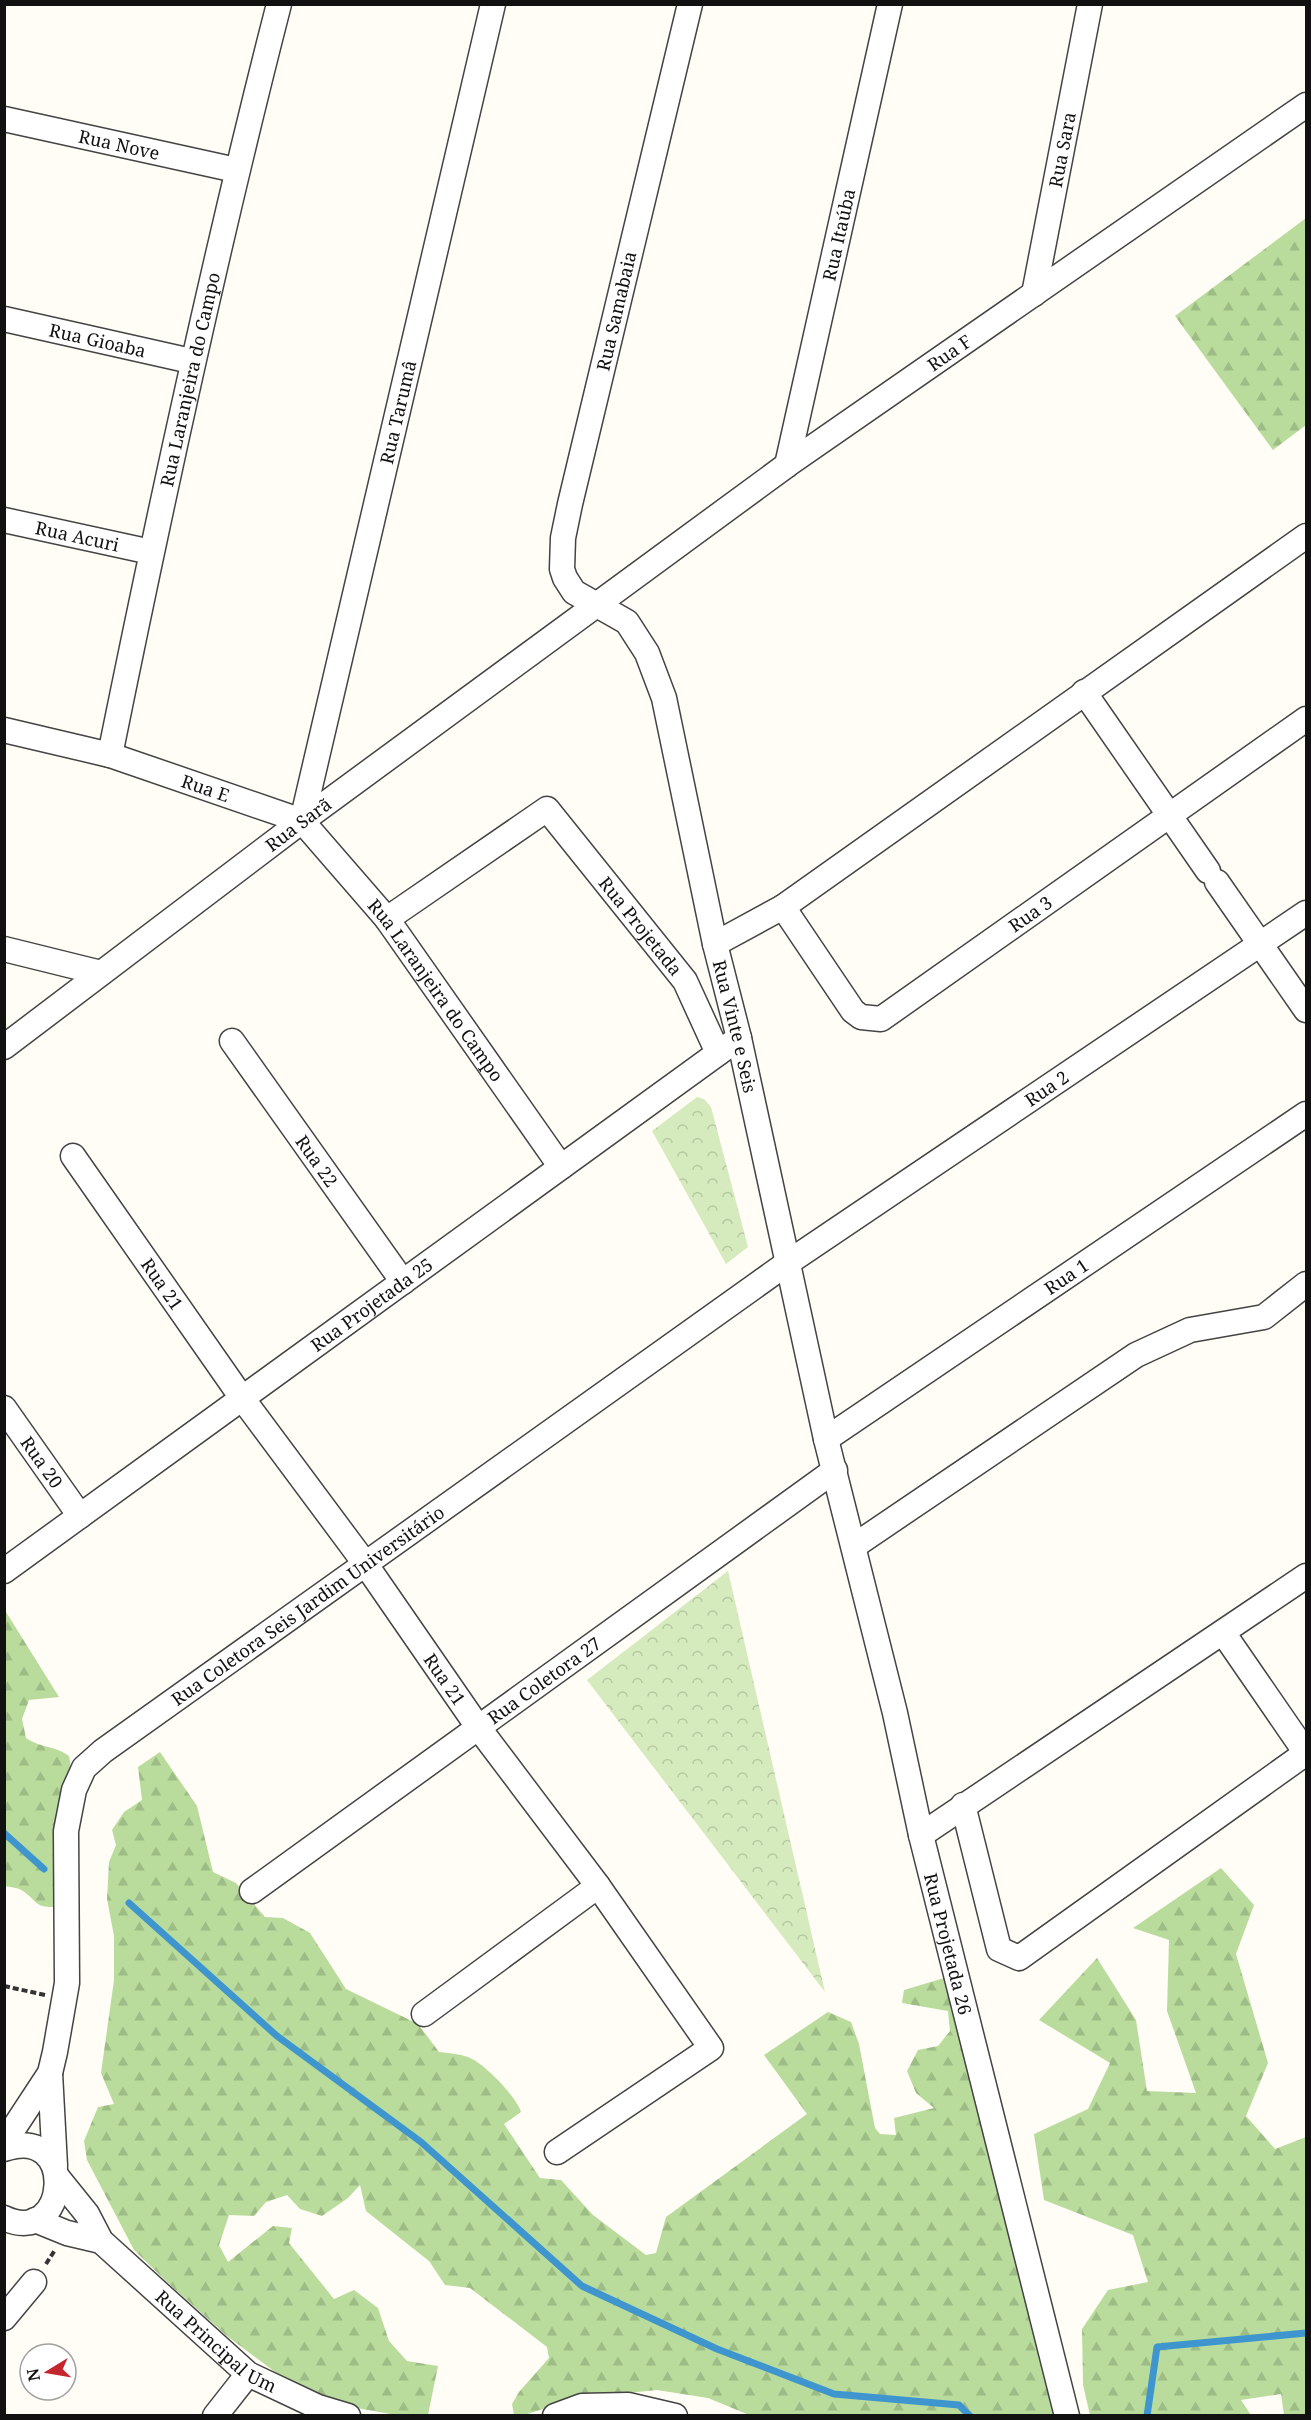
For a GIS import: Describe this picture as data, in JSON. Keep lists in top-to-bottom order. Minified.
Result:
{"streets":{"street":["Rua Nove","Rua Sara","Rua Itaúba","Rua Samabaia","Rua Gioaba","Rua F","Rua Laranjeira do Campo","Rua Tarumâ","Rua Acuri","Rua E","Rua Sarã","Rua 3","Rua Projetada","Rua Vinte e Seis","Rua 2","Rua 22","Rua 1","Rua 21","Rua Projetada 25","Rua 20","Rua Coletora Seis Jardim Universitário","Rua Coletora 27","Rua Projetada 26","Rua Principal Um"]},"crossings":[["Rua Nove","Rua Laranjeira do Campo"],["Rua Sara","Rua F"],["Rua Itaúba","Rua F"],["Rua Samabaia","Rua F"],["Rua Samabaia","Rua Sarã"],["Rua Samabaia","Rua Vinte e Seis"],["Rua Gioaba","Rua Laranjeira do Campo"],["Rua F","Rua Sarã"],["Rua F","Rua Vinte e Seis"],["Rua Laranjeira do Campo","Rua Tarumâ"],["Rua Laranjeira do Campo","Rua Acuri"],["Rua Laranjeira do Campo","Rua E"],["Rua Laranjeira do Campo","Rua Sarã"],["Rua Laranjeira do Campo","Rua Projetada"],["Rua Laranjeira do Campo","Rua Projetada 25"],["Rua Tarumâ","Rua E"],["Rua Tarumâ","Rua Sarã"],["Rua E","Rua Sarã"],["Rua Sarã","Rua Vinte e Seis"],["Rua Projetada","Rua Projetada 25"],["Rua Vinte e Seis","Rua 2"],["Rua Vinte e Seis","Rua 1"],["Rua Vinte e Seis","Rua Projetada 25"],["Rua Vinte e Seis","Rua Coletora Seis Jardim Universitário"],["Rua Vinte e Seis","Rua Coletora 27"],["Rua Vinte e Seis","Rua Projetada 26"],["Rua 2","Rua Coletora Seis Jardim Universitário"],["Rua 22","Rua Projetada 25"],["Rua 21","Rua Projetada 25"],["Rua 21","Rua Coletora Seis Jardim Universitário"],["Rua 21","Rua Coletora 27"],["Rua Projetada 25","Rua 20"],["Rua Coletora 27","Rua Projetada 26"]],"north":"left"}
